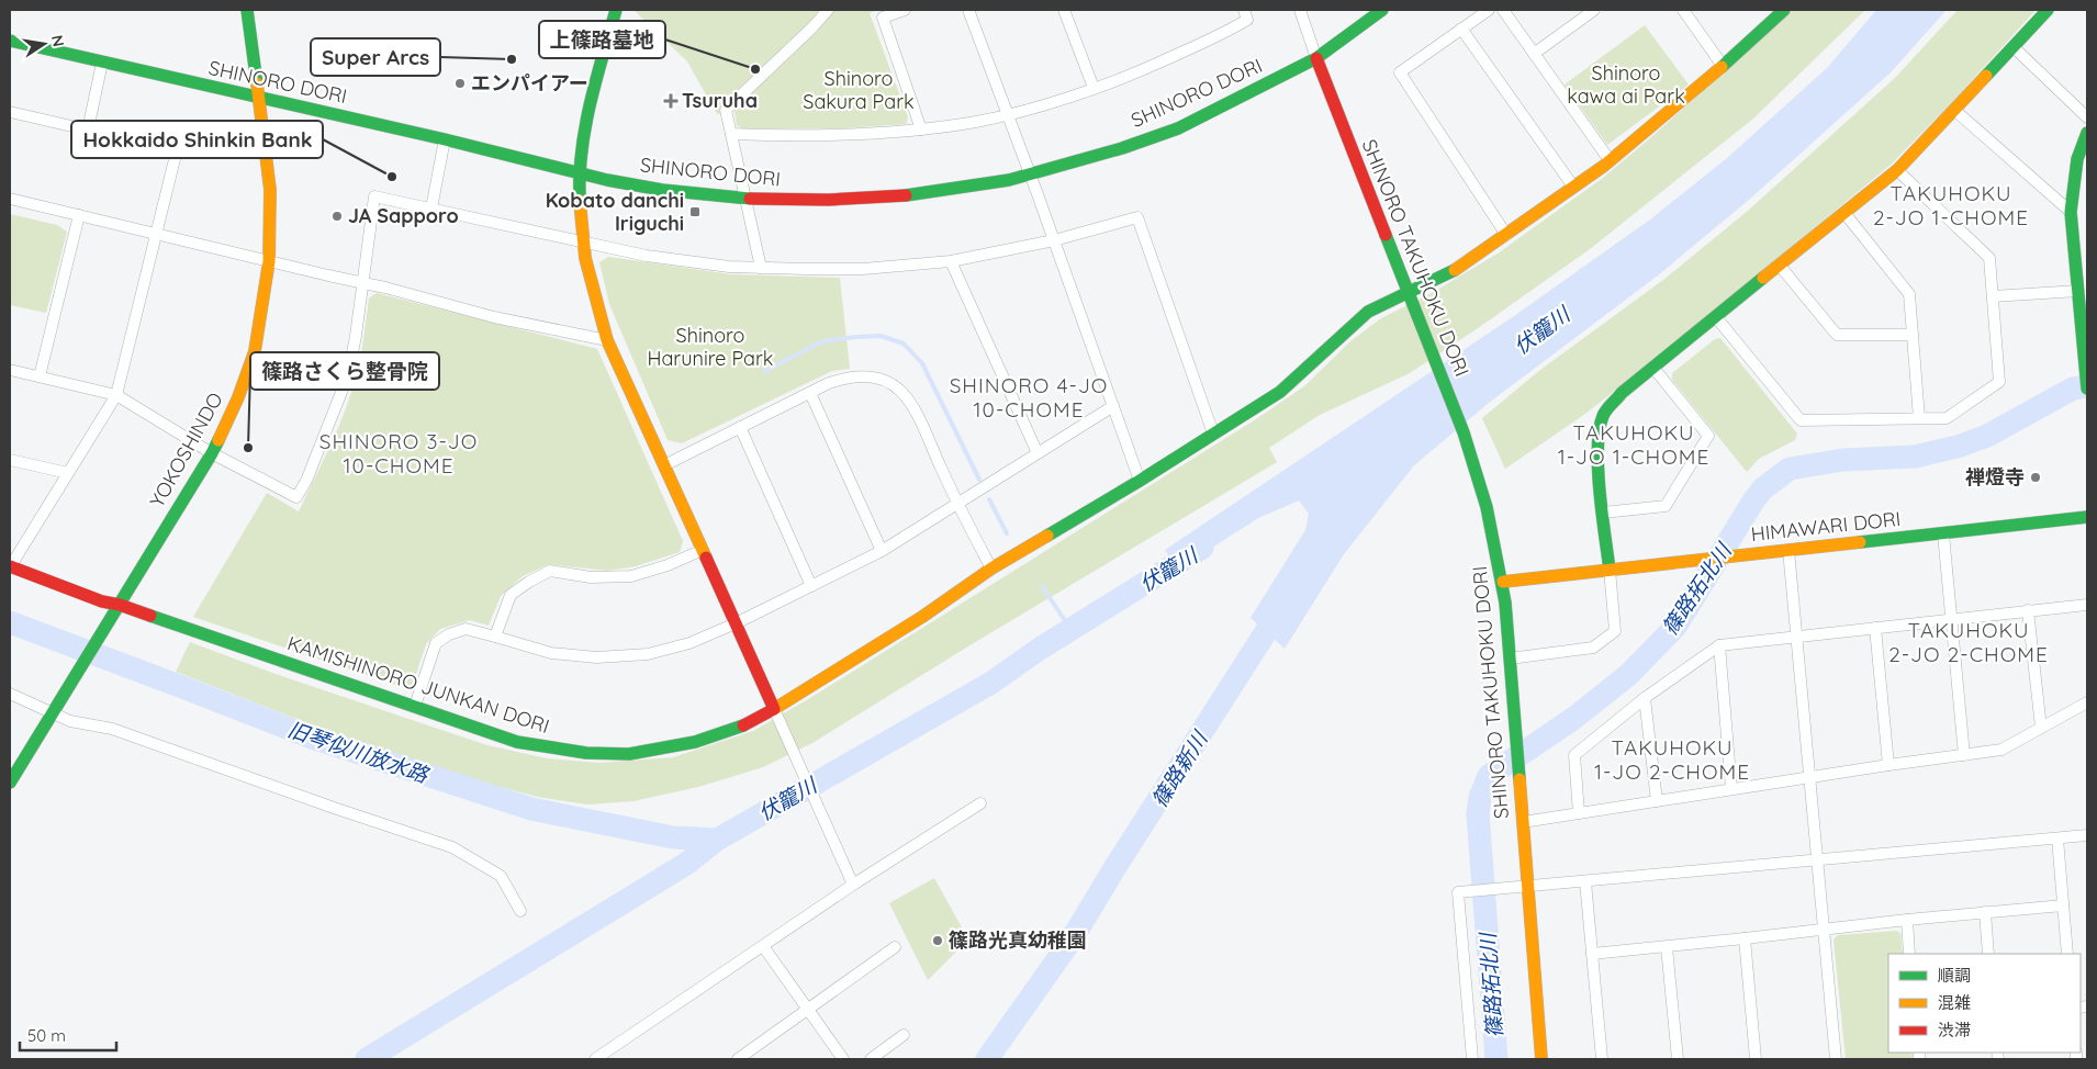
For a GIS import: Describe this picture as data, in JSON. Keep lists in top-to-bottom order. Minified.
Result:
{"streets":{"street":["SHINORO DORI","SHINORO TAKUHOKU DORI","YOKOSHINDO","HIMAWARI DORI","KAMISHINORO JUNKAN DORI"]},"crossings":[["SHINORO DORI","SHINORO TAKUHOKU DORI"],["SHINORO DORI","YOKOSHINDO"],["SHINORO TAKUHOKU DORI","HIMAWARI DORI"],["SHINORO TAKUHOKU DORI","KAMISHINORO JUNKAN DORI"],["YOKOSHINDO","KAMISHINORO JUNKAN DORI"]],"districts":["TAKUHOKU 2-JO 1-CHOME","SHINORO 4-JO 10-CHOME","TAKUHOKU 1-JO 1-CHOME","SHINORO 3-JO 10-CHOME","TAKUHOKU 2-JO 2-CHOME","TAKUHOKU 1-JO 2-CHOME"],"water":["伏籠川","篠路拓北川","旧琴似川放水路","篠路新川"],"parks":["Shinoro kawa ai Park","Shinoro Sakura Park","Shinoro Harunire Park"],"places":{"other":["Super Arcs","上篠路墓地","エンパイアー","Hokkaido Shinkin Bank","JA Sapporo","篠路さくら整骨院","禅燈寺","篠路光真幼稚園"],"health":["Tsuruha"],"transit":["Kobato danchi Iriguchi"]},"legend":["順調","混雑","渋滞"],"scale_bar":"50 m","north":"right"}
